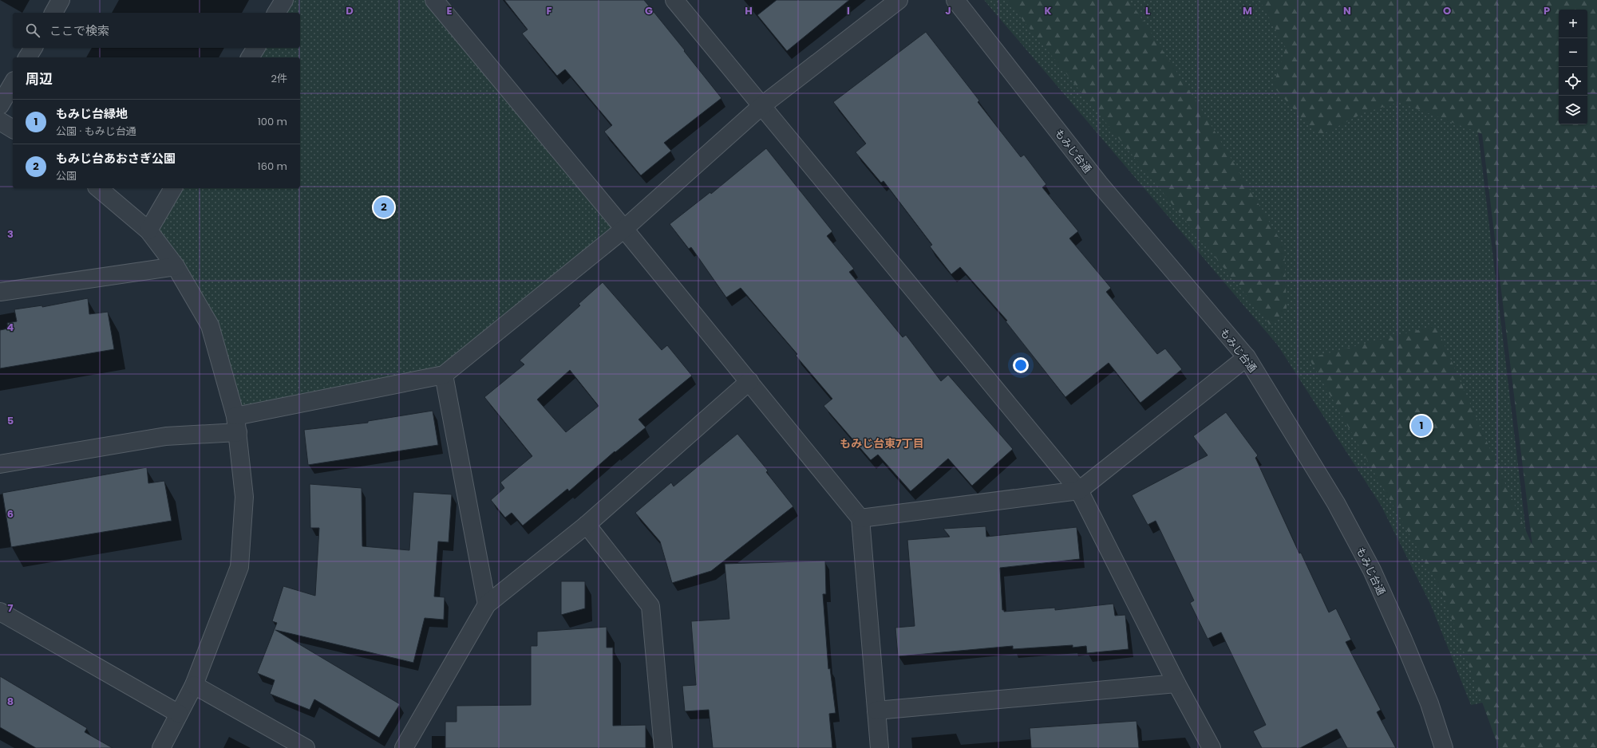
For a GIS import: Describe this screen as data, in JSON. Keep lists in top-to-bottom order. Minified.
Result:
{"streets":{"street":["もみじ台通"]},"districts":["もみじ台東7丁目"],"page":{"map_buttons":["+","−"],"search":"ここで検索","heading":["周辺","2件"],"list":[{"mark":"1","name":"もみじ台緑地","note":"公園 · もみじ台通","value":"100 m"},{"mark":"2","name":"もみじ台あおさぎ公園","note":"公園","value":"160 m"}],"pins":["2","1"]},"grid":{"columns":["D","E","F","G","H","I","J","K","L","M","N","O","P"],"rows":["3","4","5","6","7","8"]}}
